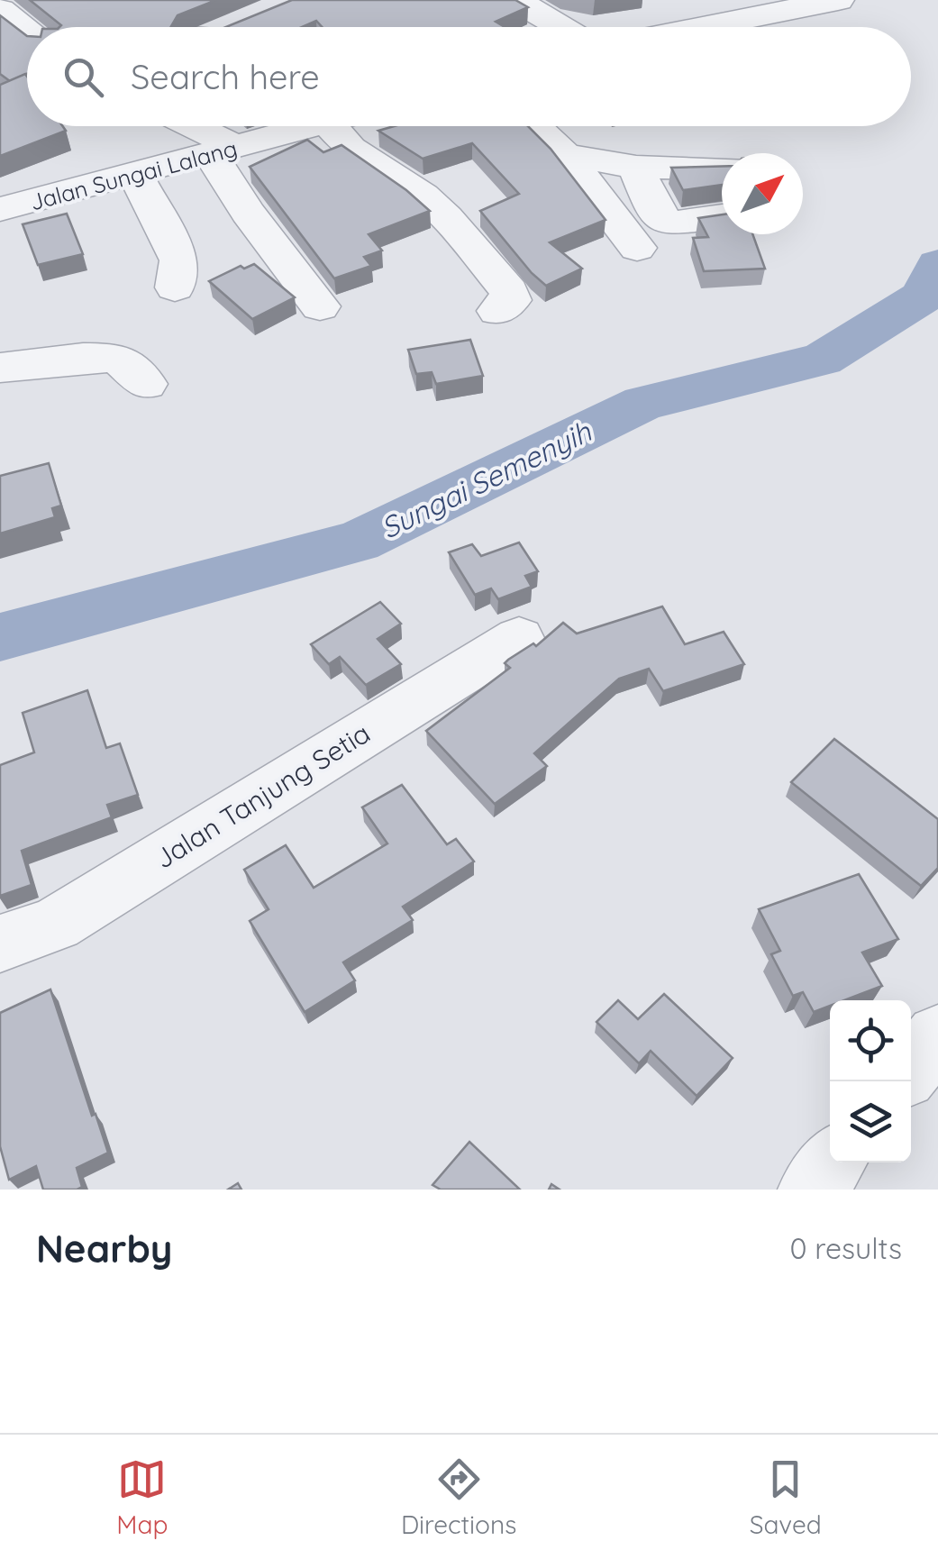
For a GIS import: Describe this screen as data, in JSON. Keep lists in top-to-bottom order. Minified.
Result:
{"streets":{"street":["Jalan Sungai Lalang","Jalan Tanjung Setia"]},"water":["Sungai Semenyih"],"north":"top right","page":{"search":"Search here","heading":["Nearby","0 results"],"nav":["Map","Directions","Saved"]}}
